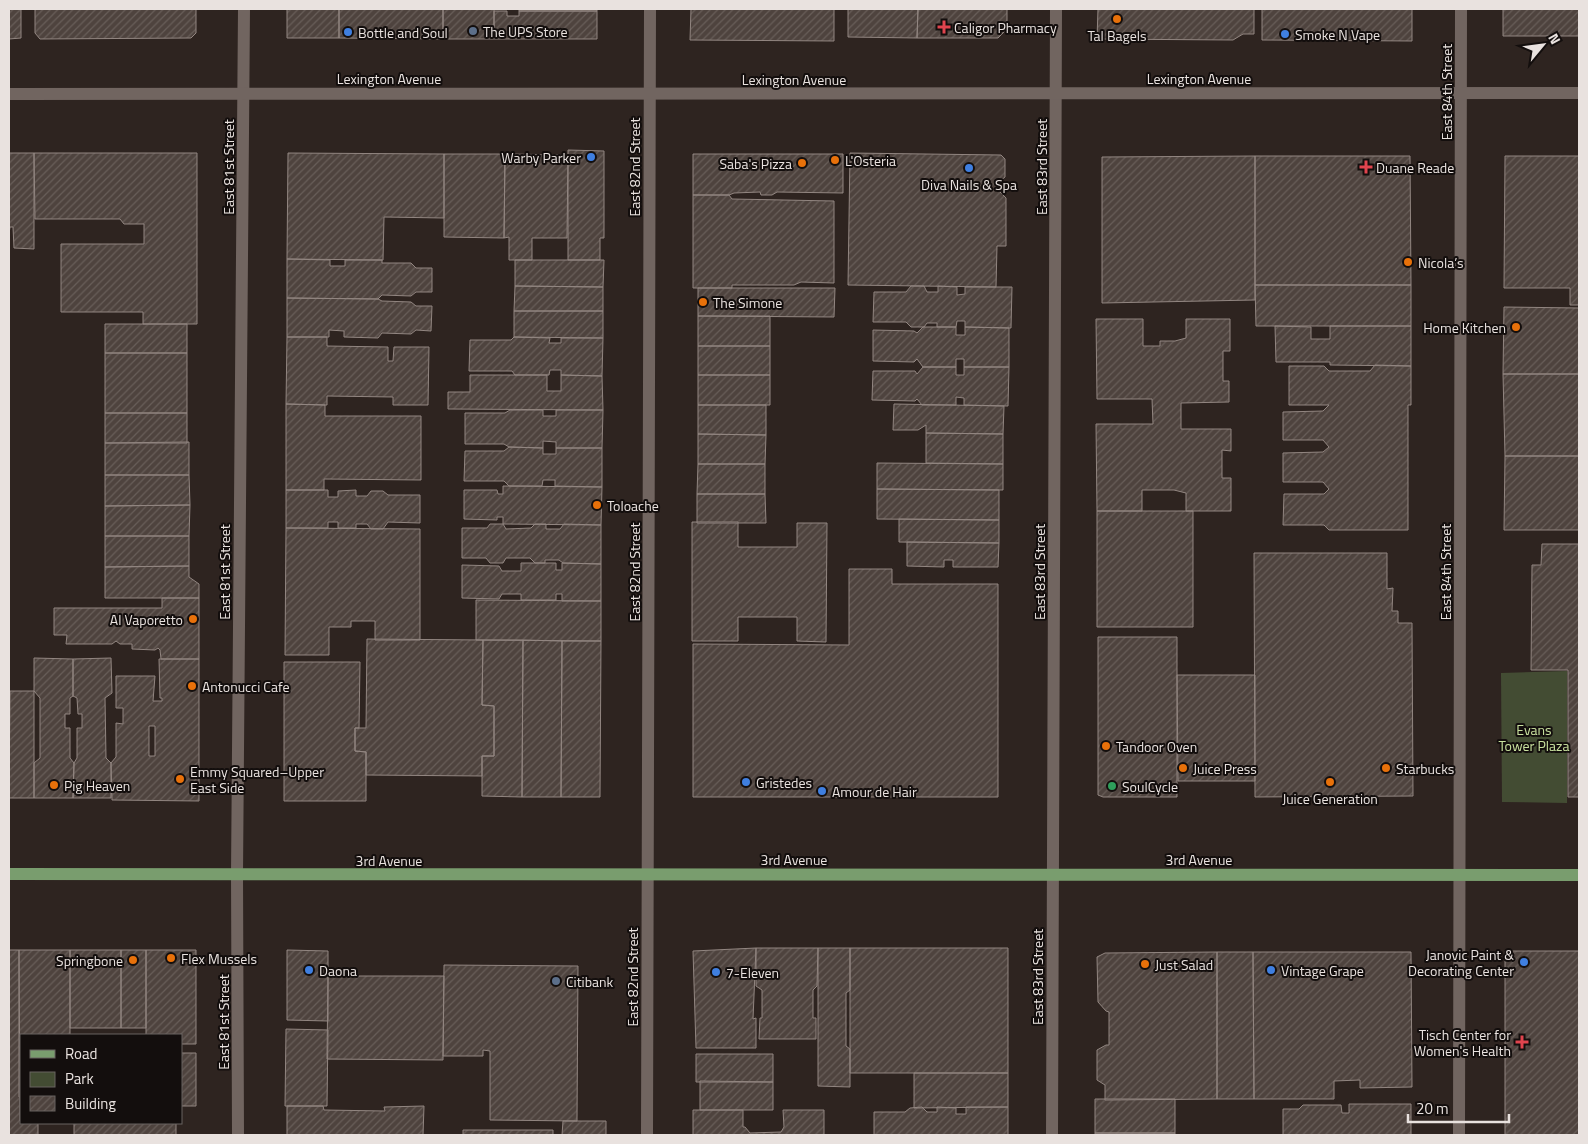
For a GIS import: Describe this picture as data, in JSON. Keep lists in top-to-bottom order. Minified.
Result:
{"streets":{"main road":["3rd Avenue"],"street":["Lexington Avenue","East 84th Street","East 81st Street","East 82nd Street","East 83rd Street"]},"crossings":[["Lexington Avenue","East 84th Street"],["Lexington Avenue","East 81st Street"],["Lexington Avenue","East 82nd Street"],["Lexington Avenue","East 83rd Street"],["East 84th Street","3rd Avenue"],["East 81st Street","3rd Avenue"],["East 82nd Street","3rd Avenue"],["East 83rd Street","3rd Avenue"]],"parks":["Evans Tower Plaza"],"places":{"other":["Tal Bagels","The UPS Store","Bottle and Soul","Smoke N Vape","Warby Parker","L'Osteria","Saba's Pizza","Diva Nails & Spa","Nicola’s","The Simone","Home Kitchen","Toloache","Al Vaporetto","Antonucci Cafe","Tandoor Oven","Juice Press","Starbucks","Emmy Squared–Upper East Side","Gristedes","Juice Generation","Pig Heaven","SoulCycle","Amour de Hair","Flex Mussels","Springbone","Janovic Paint & Decorating Center","Just Salad","Daona","Vintage Grape","7-Eleven","Citibank"],"health":["Caligor Pharmacy","Duane Reade","Tisch Center for Women's Health"]},"legend":["Road","Park","Building"],"scale_bar":"20 m","north":"top right"}
